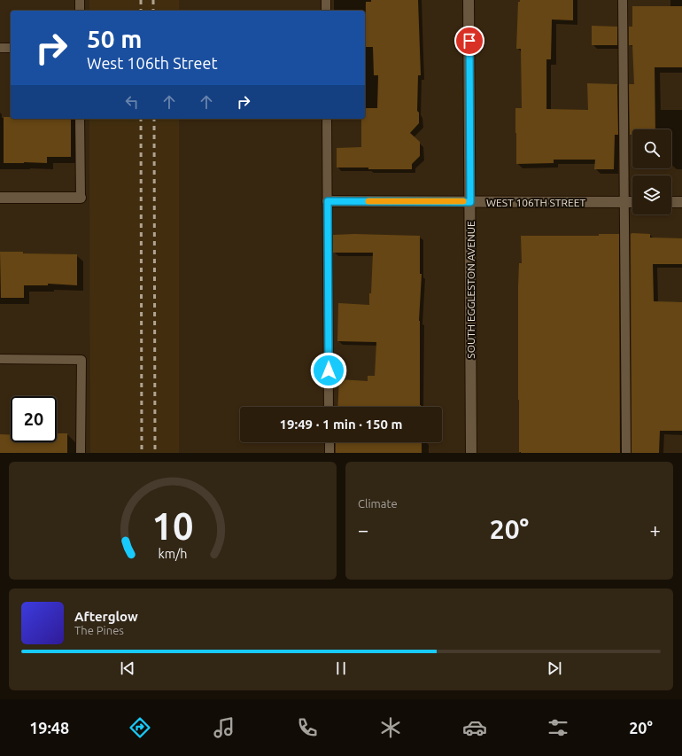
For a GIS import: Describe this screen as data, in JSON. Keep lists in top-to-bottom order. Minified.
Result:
{"streets":{"street":["WEST 106TH STREET","SOUTH EGGLESTON AVENUE"]},"crossings":[["WEST 106TH STREET","SOUTH EGGLESTON AVENUE"]],"page":{"turn":["50 m","West 106th Street"],"limit":"20","trip":"19:49 · 1 min · 150 m","tile":"Climate","heat":["−","20°","+"],"song":["Afterglow","The Pines"],"tabs":["19:48","20°"],"gauge":["10","km/h"]}}
